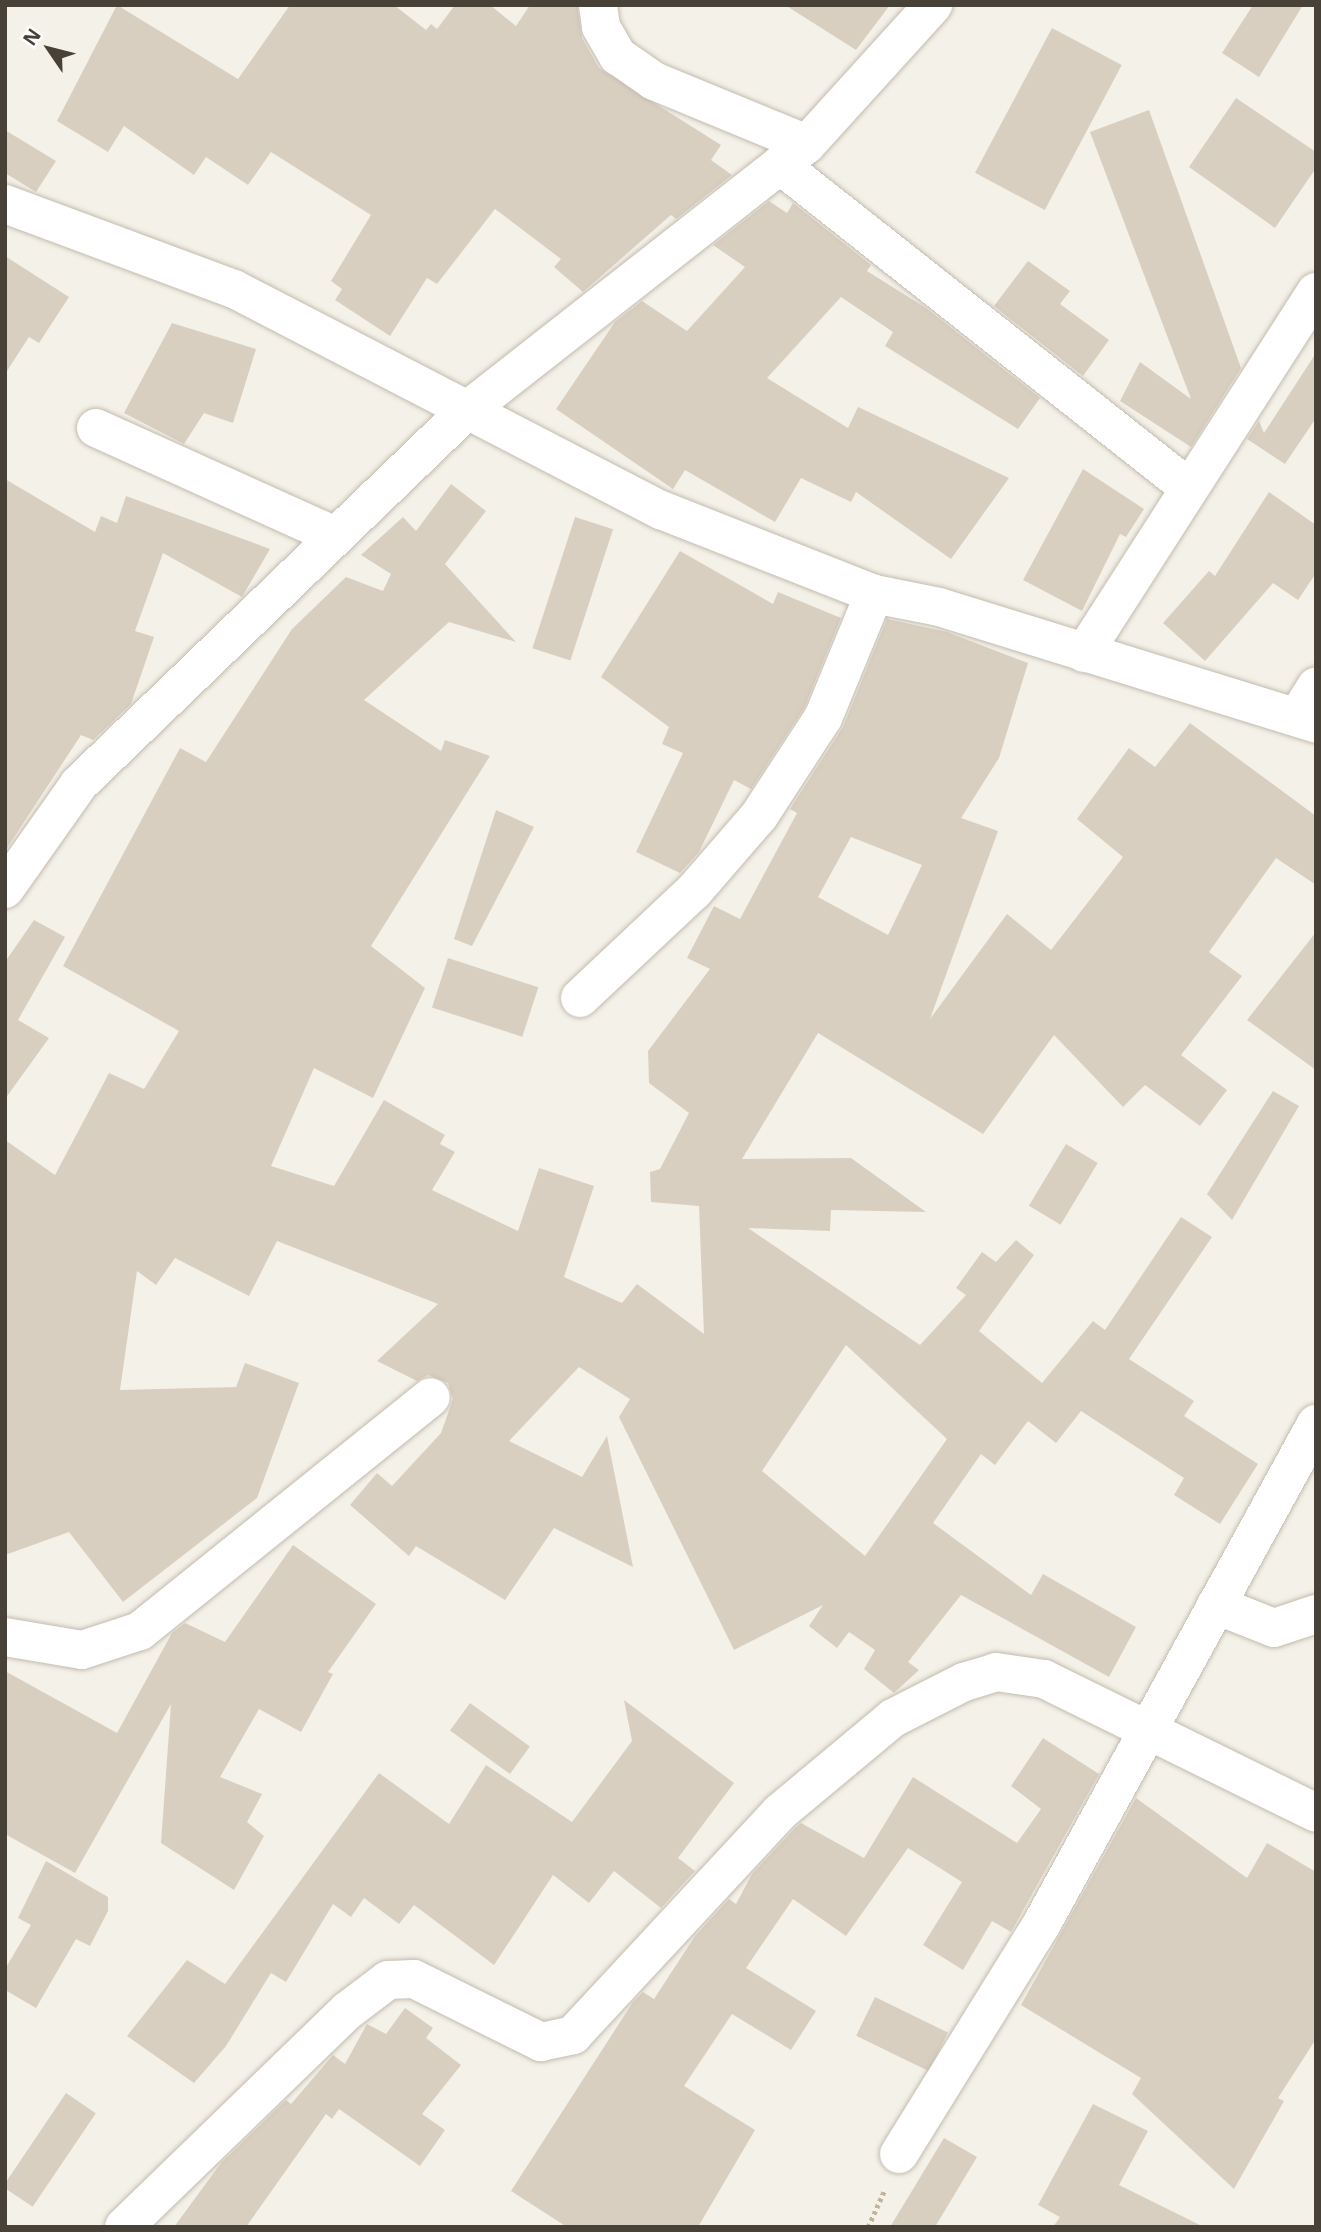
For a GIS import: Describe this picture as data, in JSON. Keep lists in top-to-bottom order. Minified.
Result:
{"north":"top left"}
